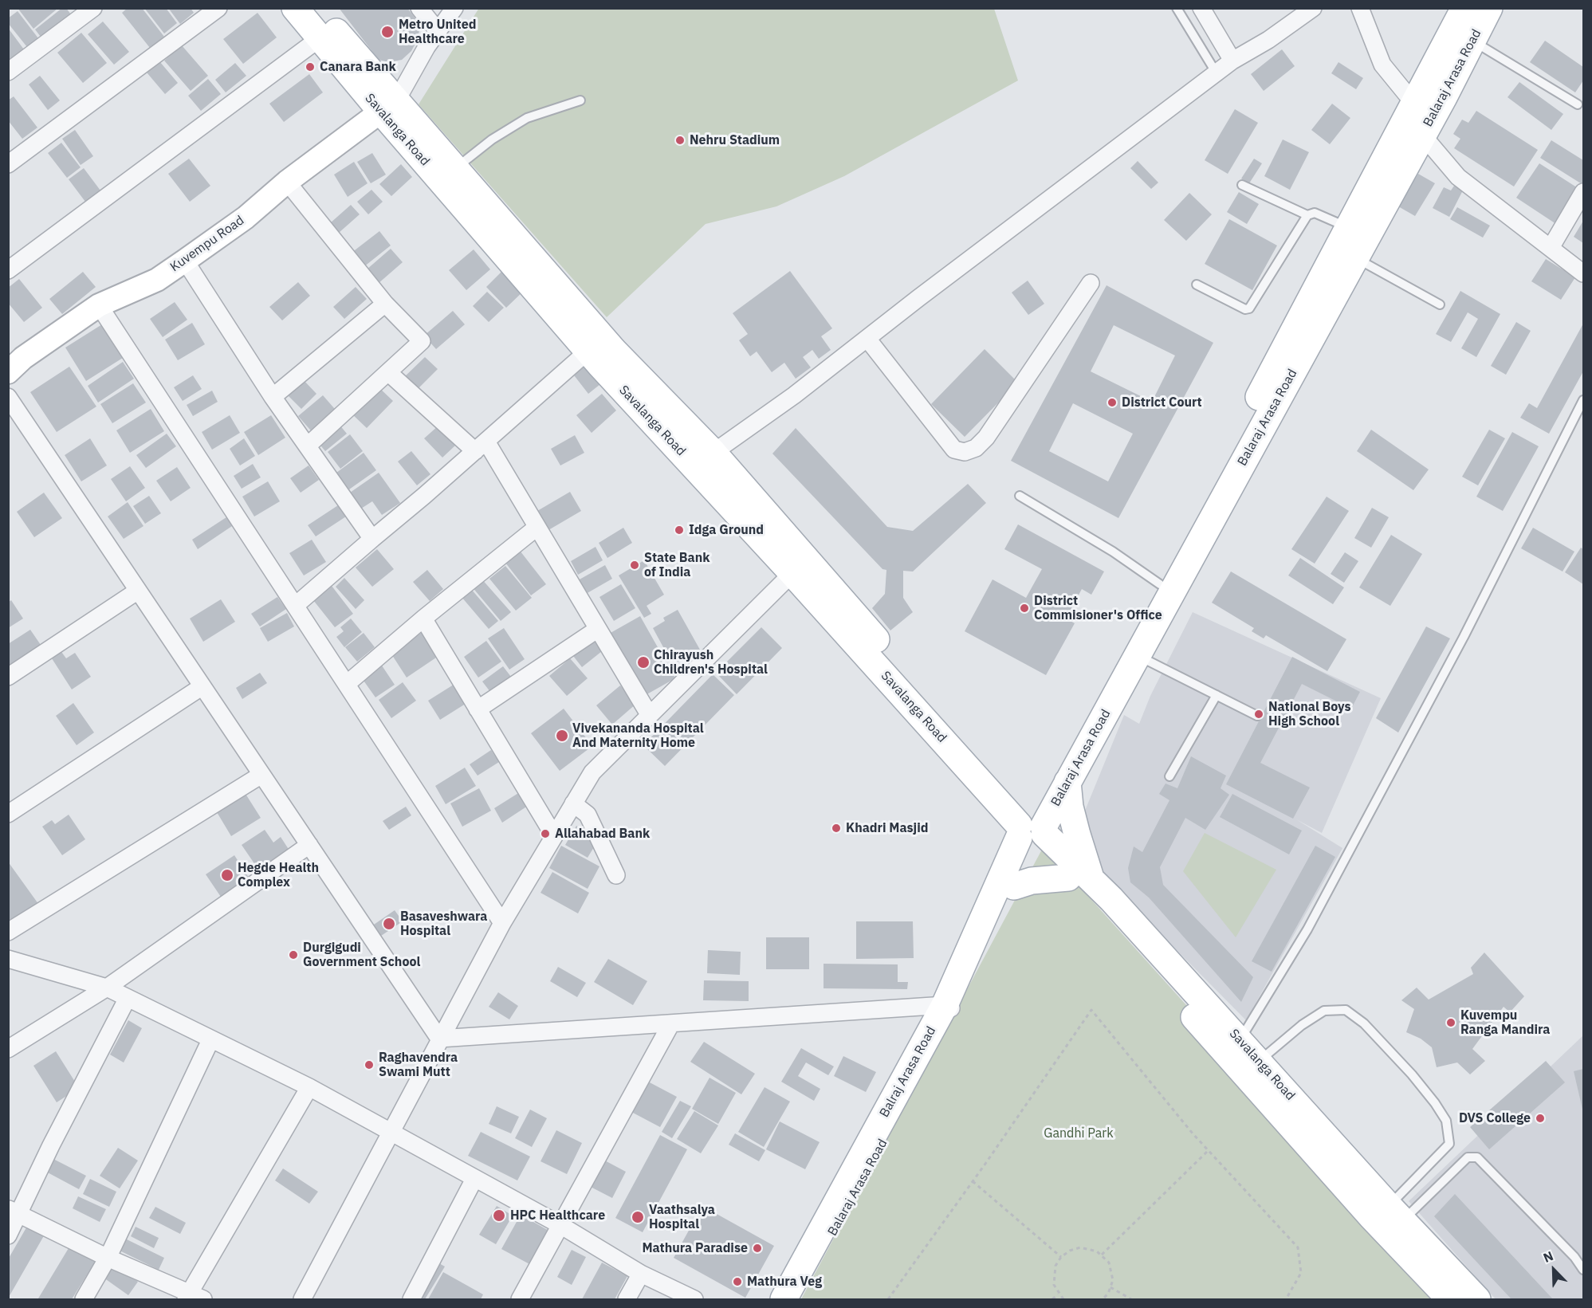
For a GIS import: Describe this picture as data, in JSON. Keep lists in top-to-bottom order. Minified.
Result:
{"streets":{"main road":["Balaraj Arasa Road","Savalanga Road","Kuvempu Road","Balraj Arasa Road"]},"crossings":[["Balaraj Arasa Road","Savalanga Road"],["Balaraj Arasa Road","Balraj Arasa Road"],["Savalanga Road","Kuvempu Road"],["Savalanga Road","Balraj Arasa Road"]],"parks":["Gandhi Park"],"places":["Metro United Healthcare","Canara Bank","Nehru Stadium","District Court","Idga Ground","State Bank of India","District Commisioner's Office","Chirayush Children's Hospital","National Boys High School","Vivekananda Hospital And Maternity Home","Khadri Masjid","Allahabad Bank","Hegde Health Complex","Basaveshwara Hospital","Durgigudi Government School","Kuvempu Ranga Mandira","Raghavendra Swami Mutt","DVS College","HPC Healthcare","Vaathsalya Hospital","Mathura Paradise","Mathura Veg"],"north":"top left"}
